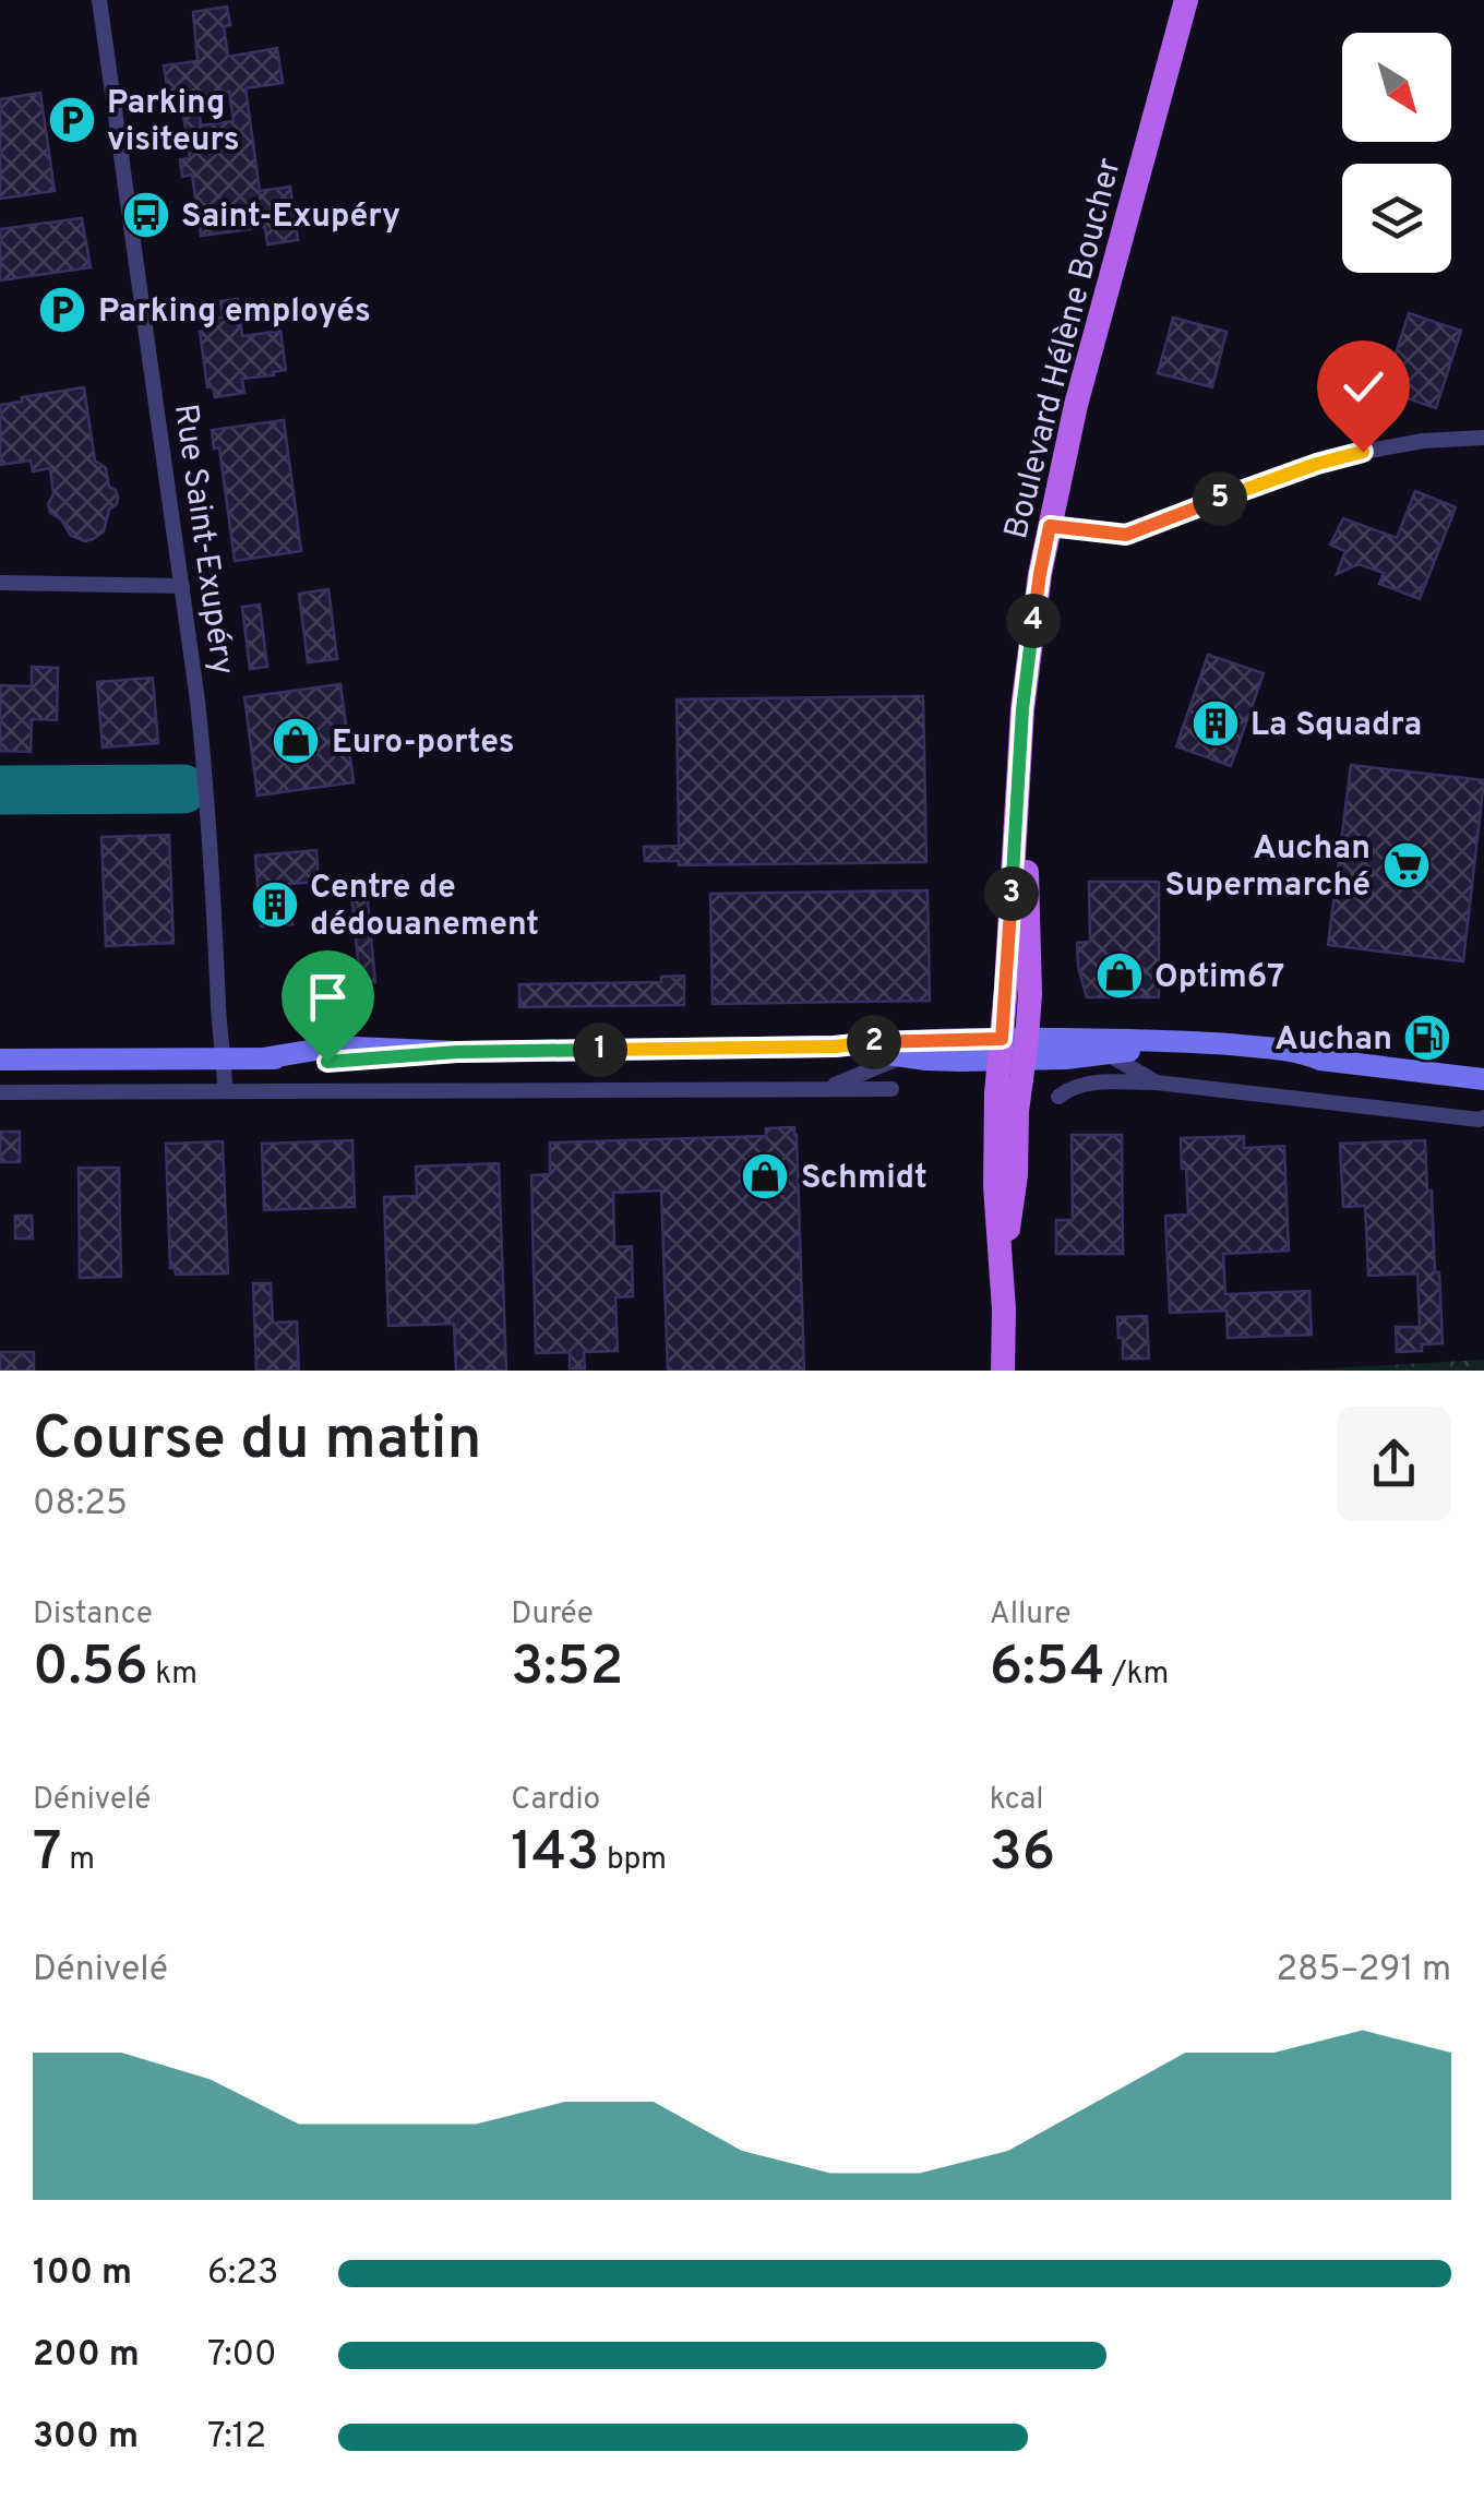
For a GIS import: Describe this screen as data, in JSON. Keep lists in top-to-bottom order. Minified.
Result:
{"streets":{"main road":["Boulevard Hélène Boucher"],"street":["Rue Saint-Exupéry"]},"places":{"parking":["Parking visiteurs","Parking employés"],"bus stop":["Saint-Exupéry"],"building":["La Squadra","Centre de dédouanement"],"shop":["Euro-portes","Optim67","Schmidt"],"supermarket":["Auchan Supermarché"],"fuel station":["Auchan"]},"north":"bottom right","page":{"pins":["5","4","3","2","1"],"heading":["Course du matin","08:25"],"stats":[["Distance","0.56 km"],["Durée","3:52"],["Allure","6:54 /km"],["Dénivelé","7 m"],["Cardio","143 bpm"],["kcal","36"]],"chart":["Dénivelé","285–291 m"],"list":[{"name":"100 m","note":"6:23"},{"name":"200 m","note":"7:00"},{"name":"300 m","note":"7:12"}]}}
